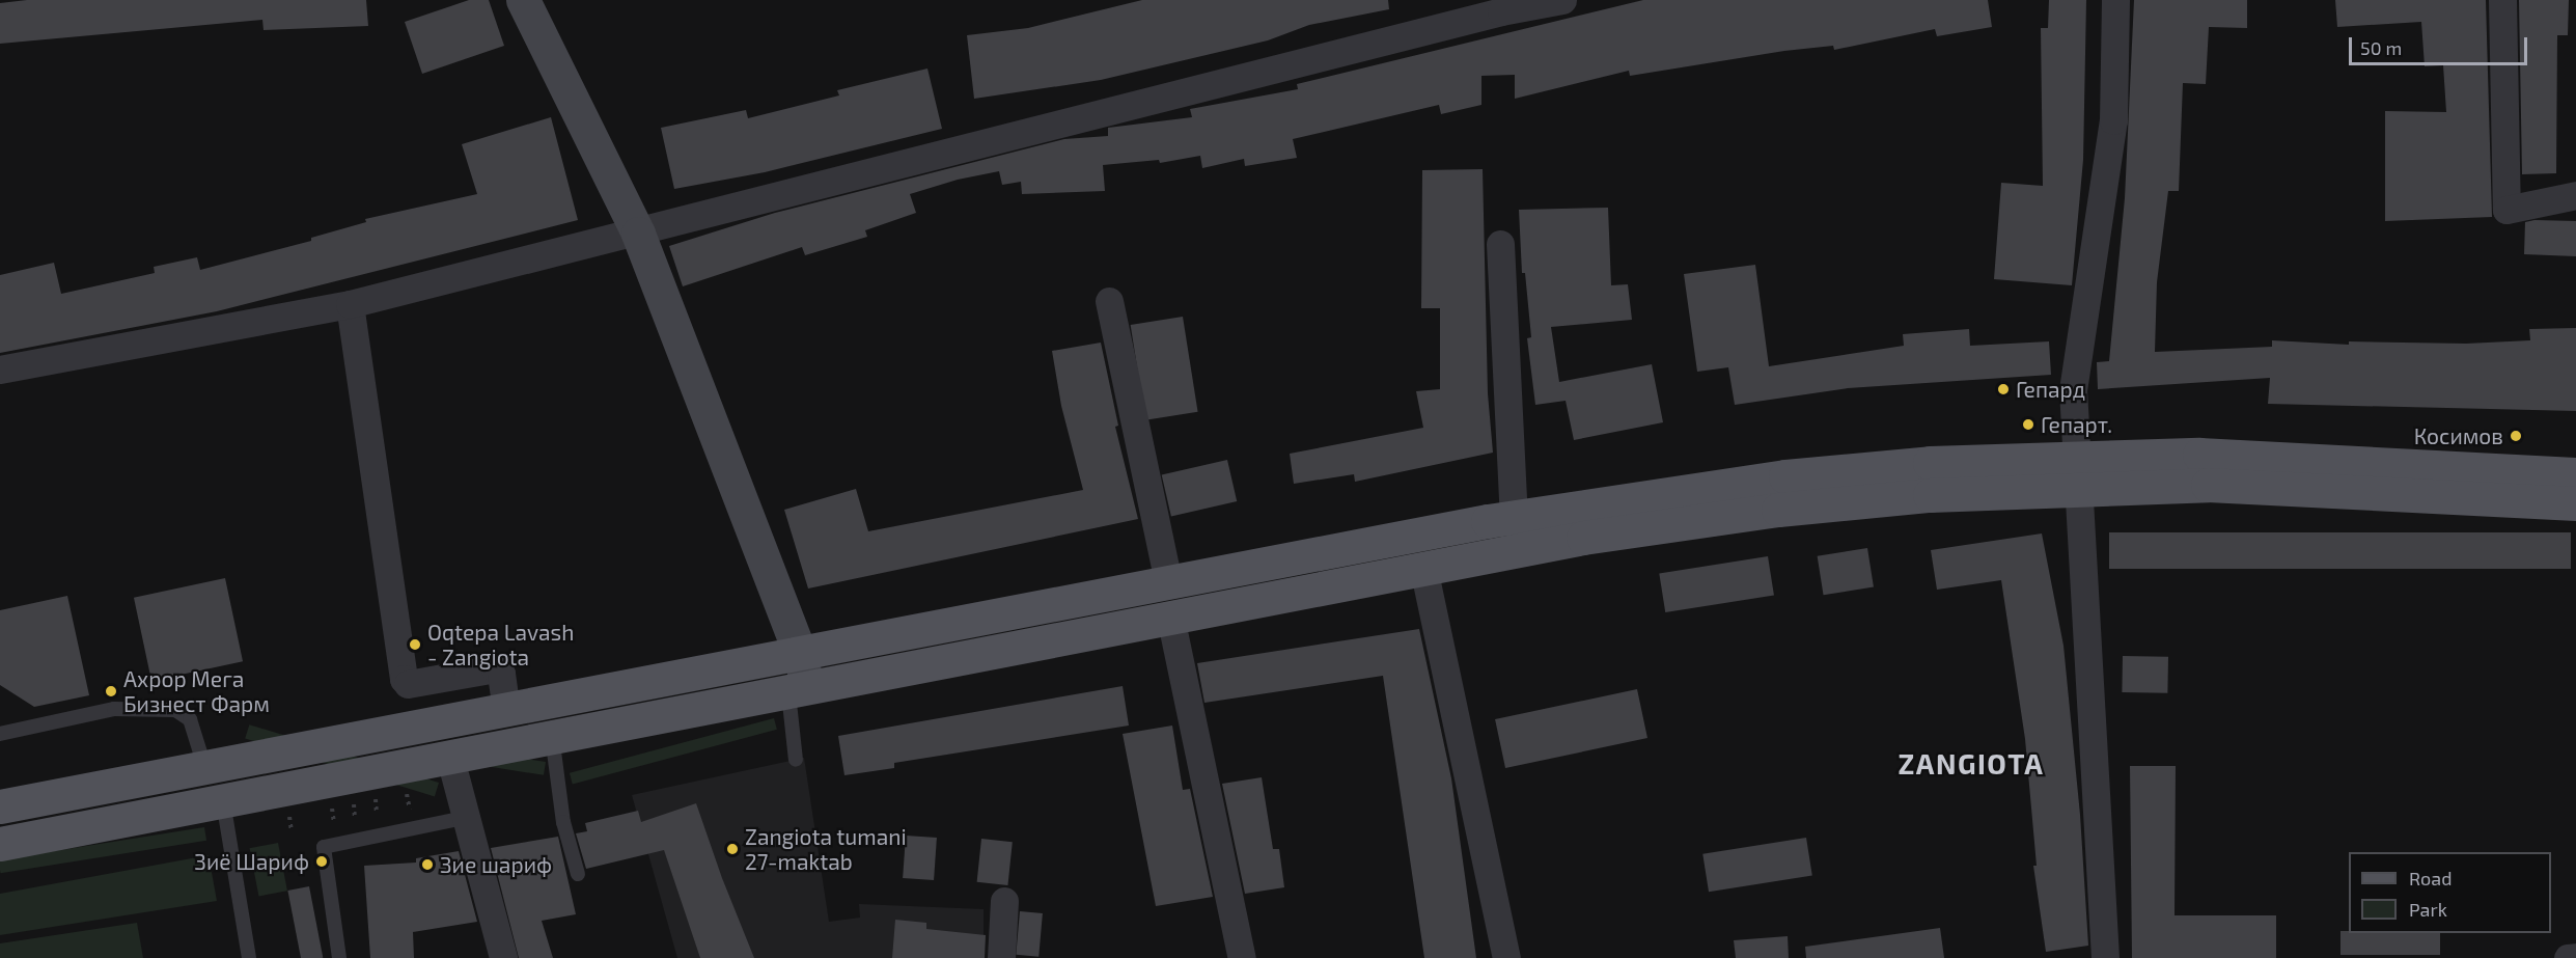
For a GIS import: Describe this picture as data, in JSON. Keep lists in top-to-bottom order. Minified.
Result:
{"districts":["ZANGIOTA"],"places":["Гепард","Гепарт.","Косимов","Oqtepa Lavash - Zangiota","Ахрор Мега Бизнест Фарм","Zangiota tumani 27-maktab","Зиё Шариф","Зие шариф"],"legend":["Road","Park"],"scale_bar":"50 m"}
